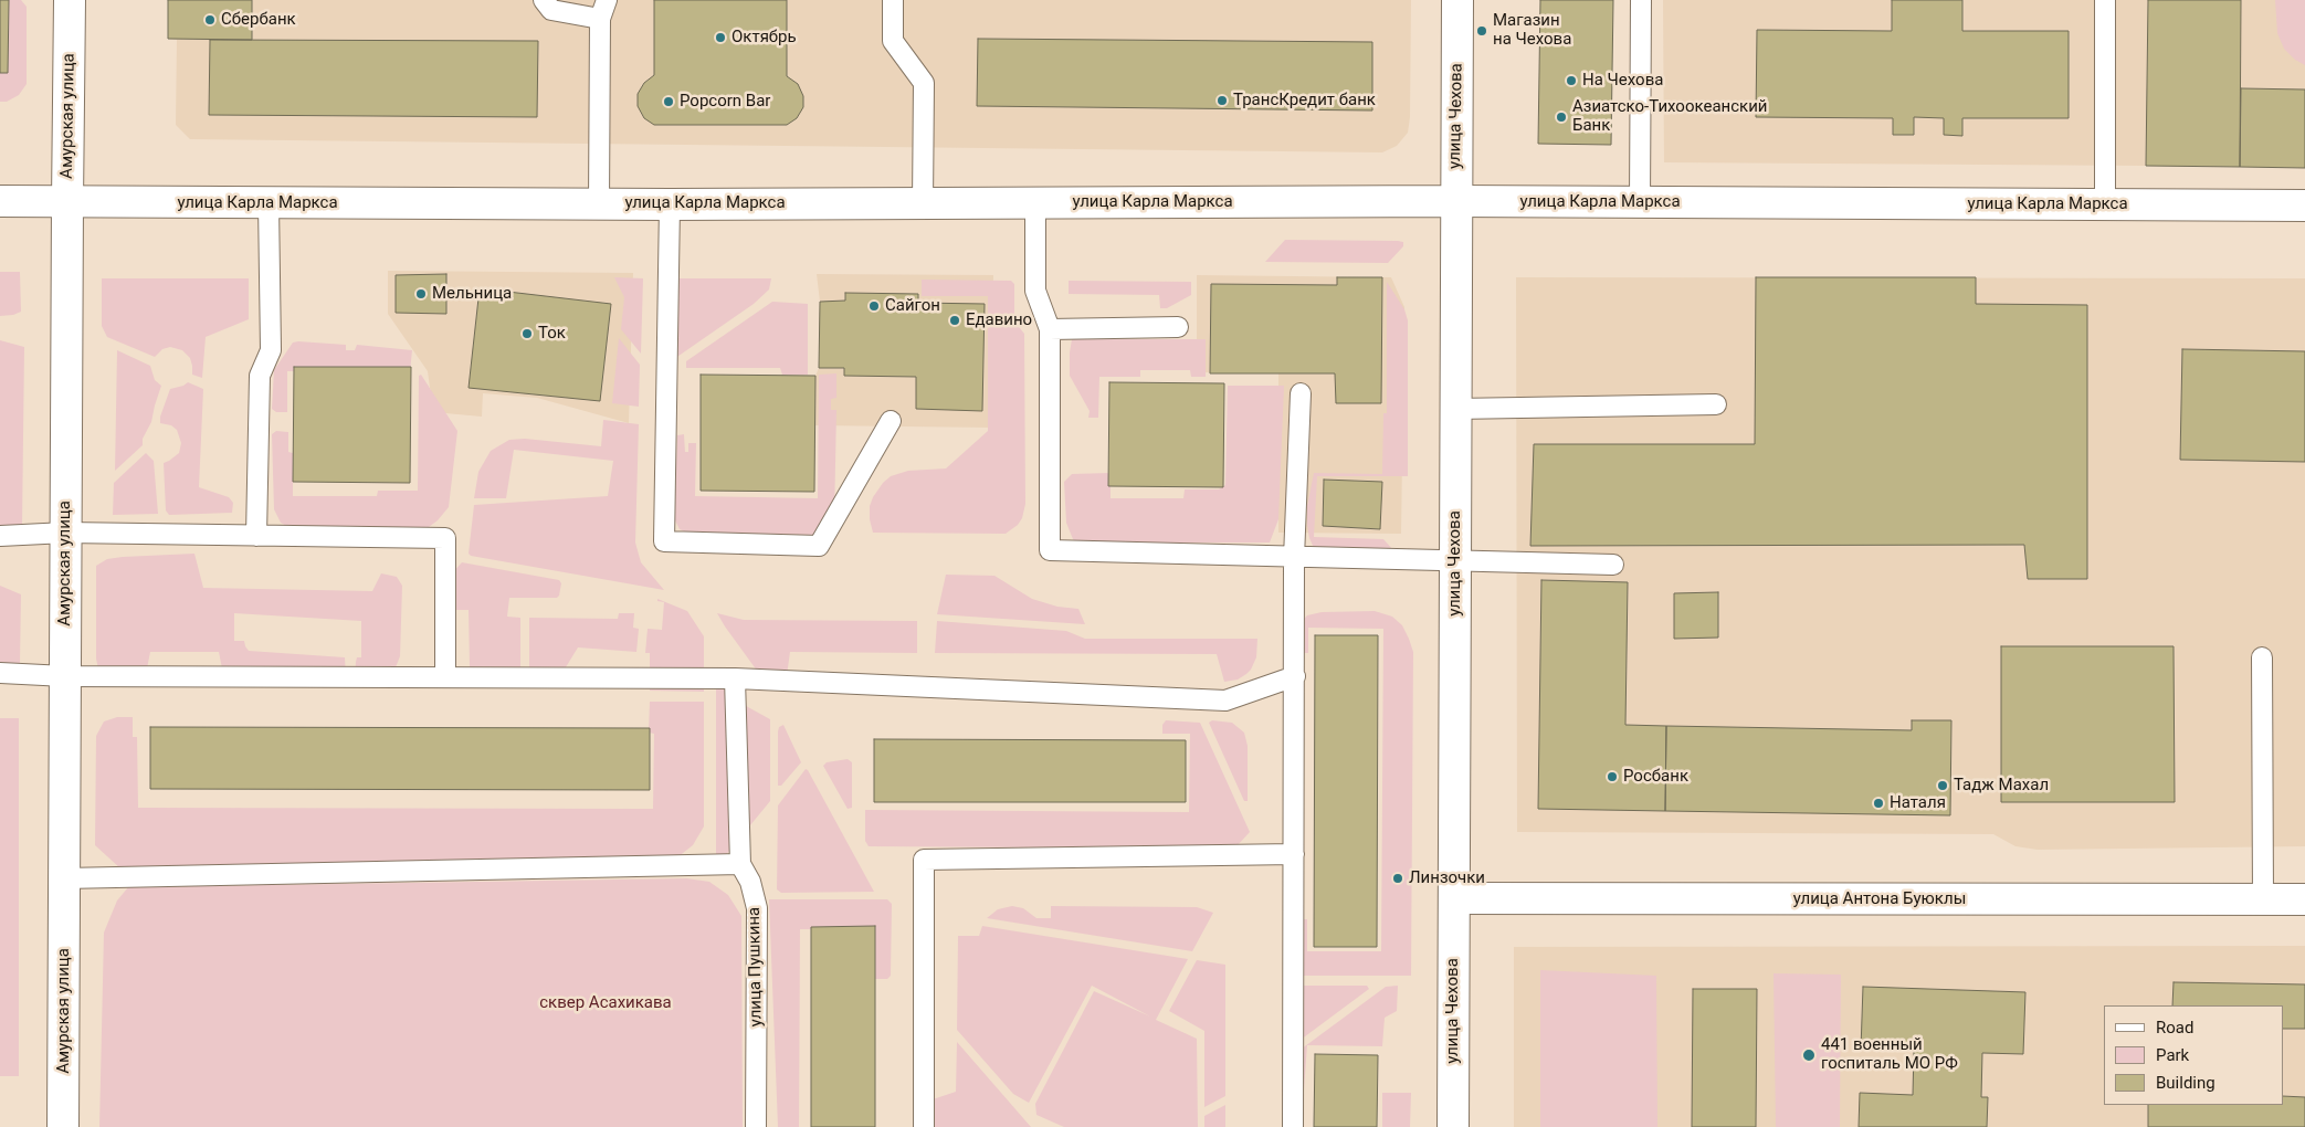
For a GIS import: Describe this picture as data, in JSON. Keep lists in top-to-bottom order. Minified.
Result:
{"streets":{"street":["Амурская улица","улица Чехова","улица Карла Маркса","улица Антона Буюклы"],"lane":["улица Пушкина"]},"crossings":[["Амурская улица","улица Карла Маркса"],["улица Чехова","улица Карла Маркса"],["улица Чехова","улица Антона Буюклы"]],"parks":["сквер Асахикава"],"places":["Сбербанк","Магазин на Чехова","Октябрь","На Чехова","ТрансКредит банк","Popcorn Bar","Азиатско-Тихоокеанский Банк","Мельница","Сайгон","Едавино","Ток","Росбанк","Тадж Махал","Наталя","Линзочки","441 военный госпиталь МО РФ"],"legend":["Road","Park","Building"]}
